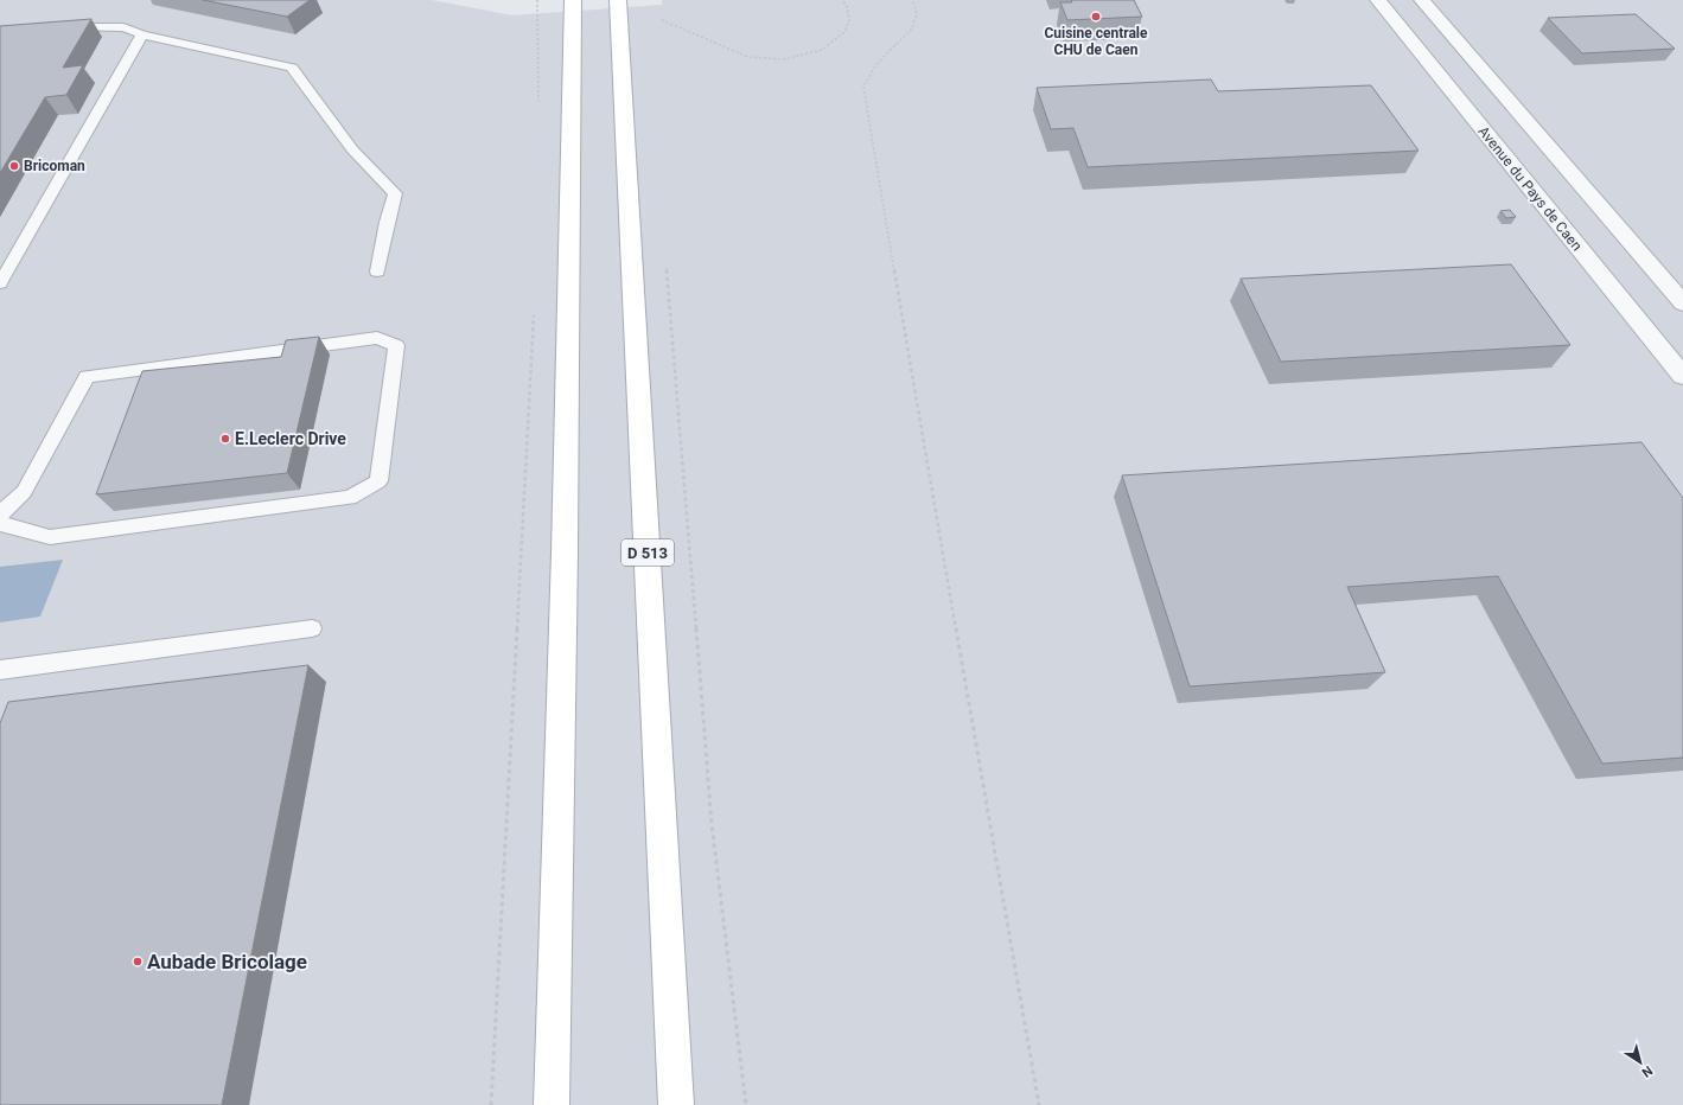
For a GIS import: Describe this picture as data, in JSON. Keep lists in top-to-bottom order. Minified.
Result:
{"streets":{"main road":["D 513"],"street":["Avenue du Pays de Caen"]},"places":["Cuisine centrale CHU de Caen","Bricoman","E.Leclerc Drive","Aubade Bricolage"],"north":"bottom right"}
